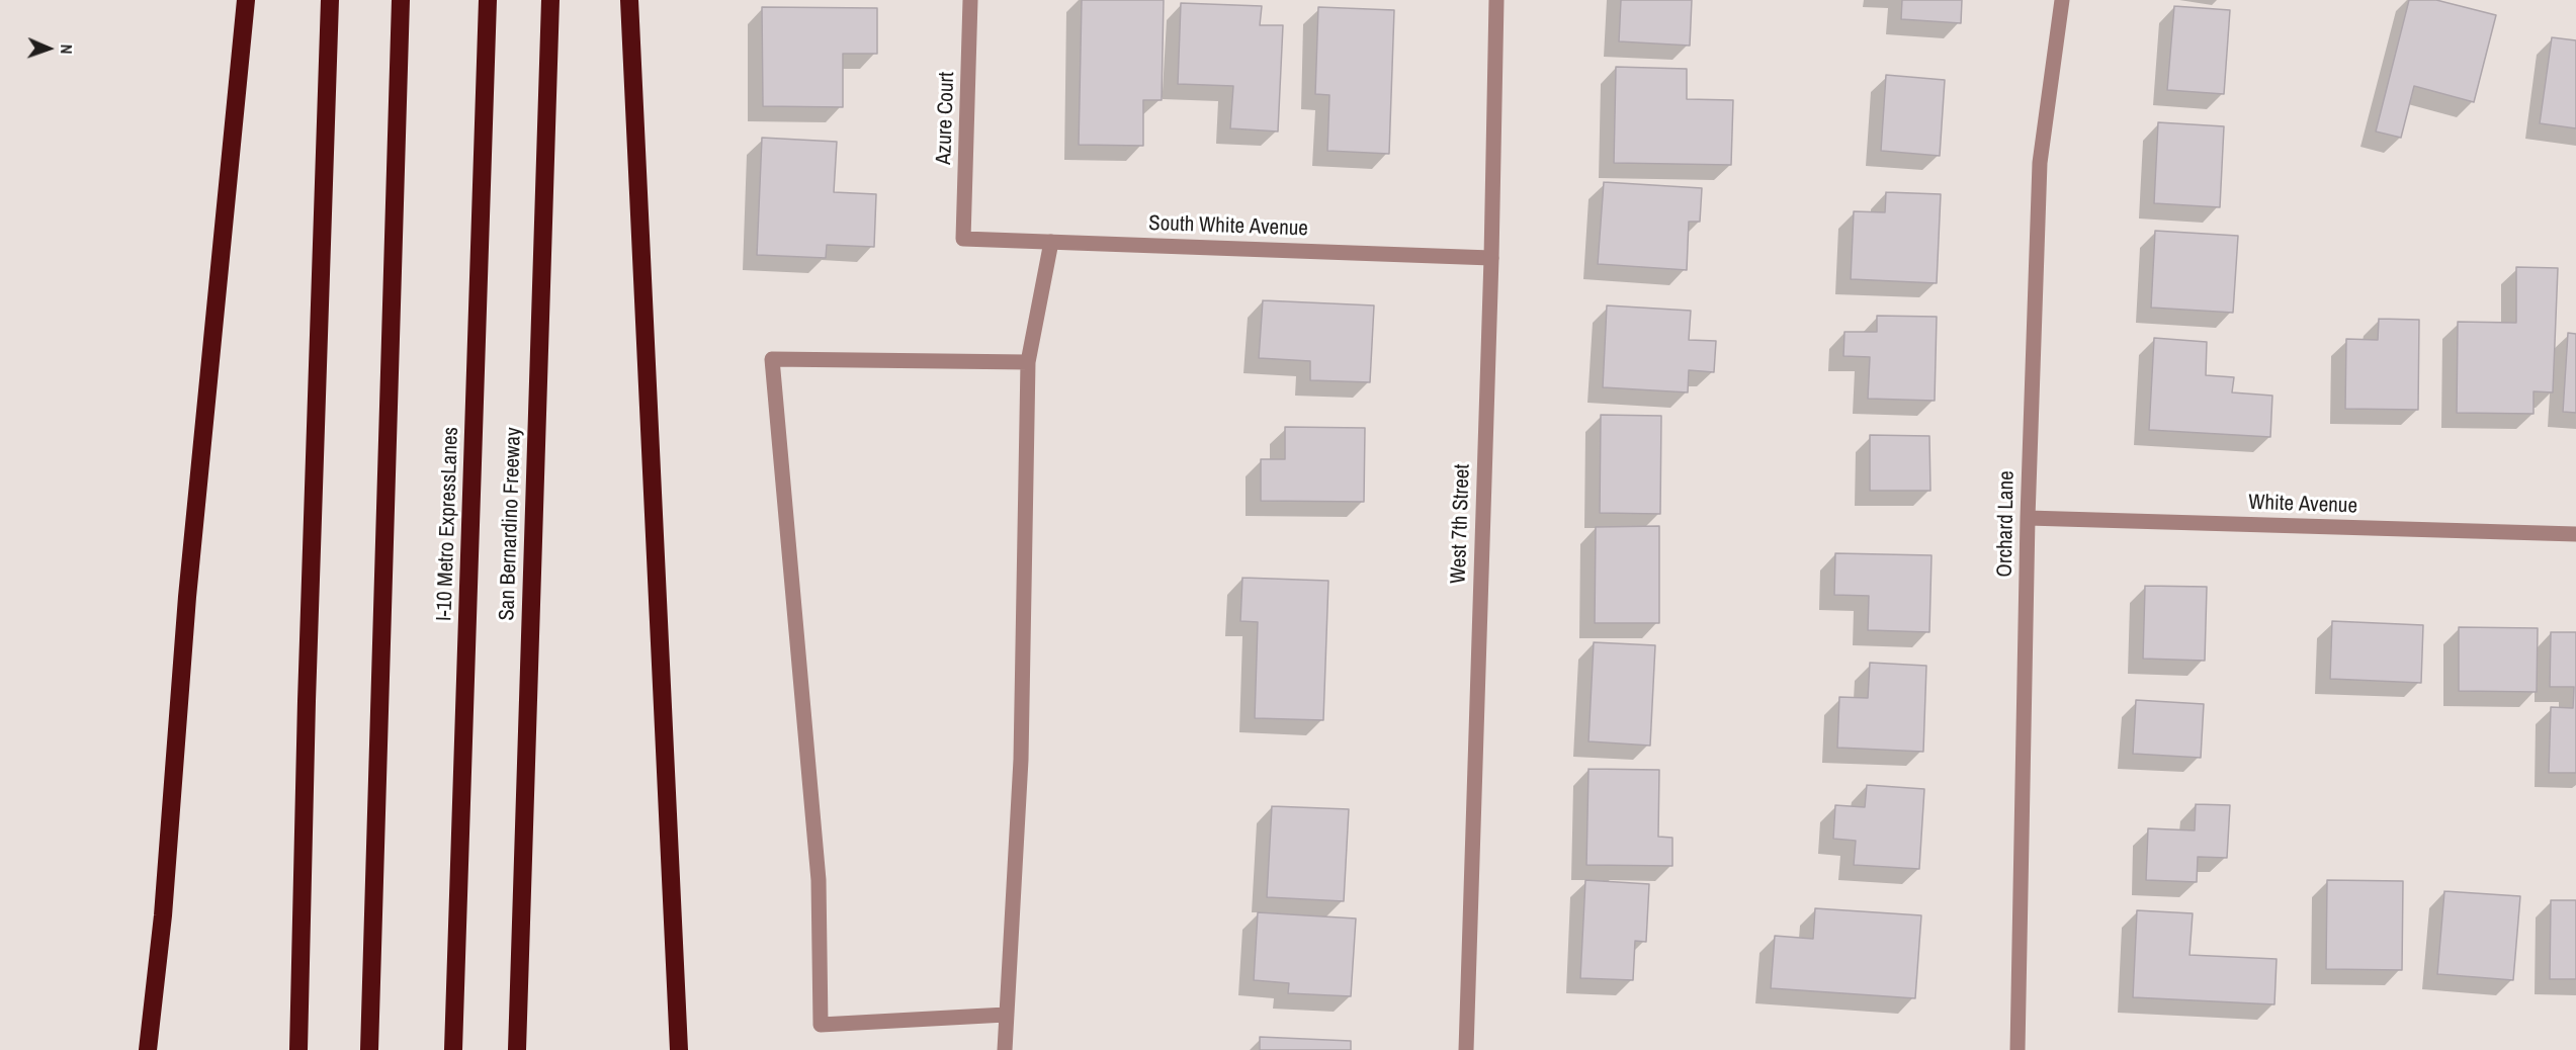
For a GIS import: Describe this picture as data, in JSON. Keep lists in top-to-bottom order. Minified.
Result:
{"streets":{"highway":["I-10 Metro ExpressLanes","San Bernardino Freeway"],"street":["Azure Court","South White Avenue","White Avenue","West 7th Street","Orchard Lane"]},"crossings":[["Azure Court","South White Avenue"],["South White Avenue","West 7th Street"],["White Avenue","Orchard Lane"]],"north":"right"}
